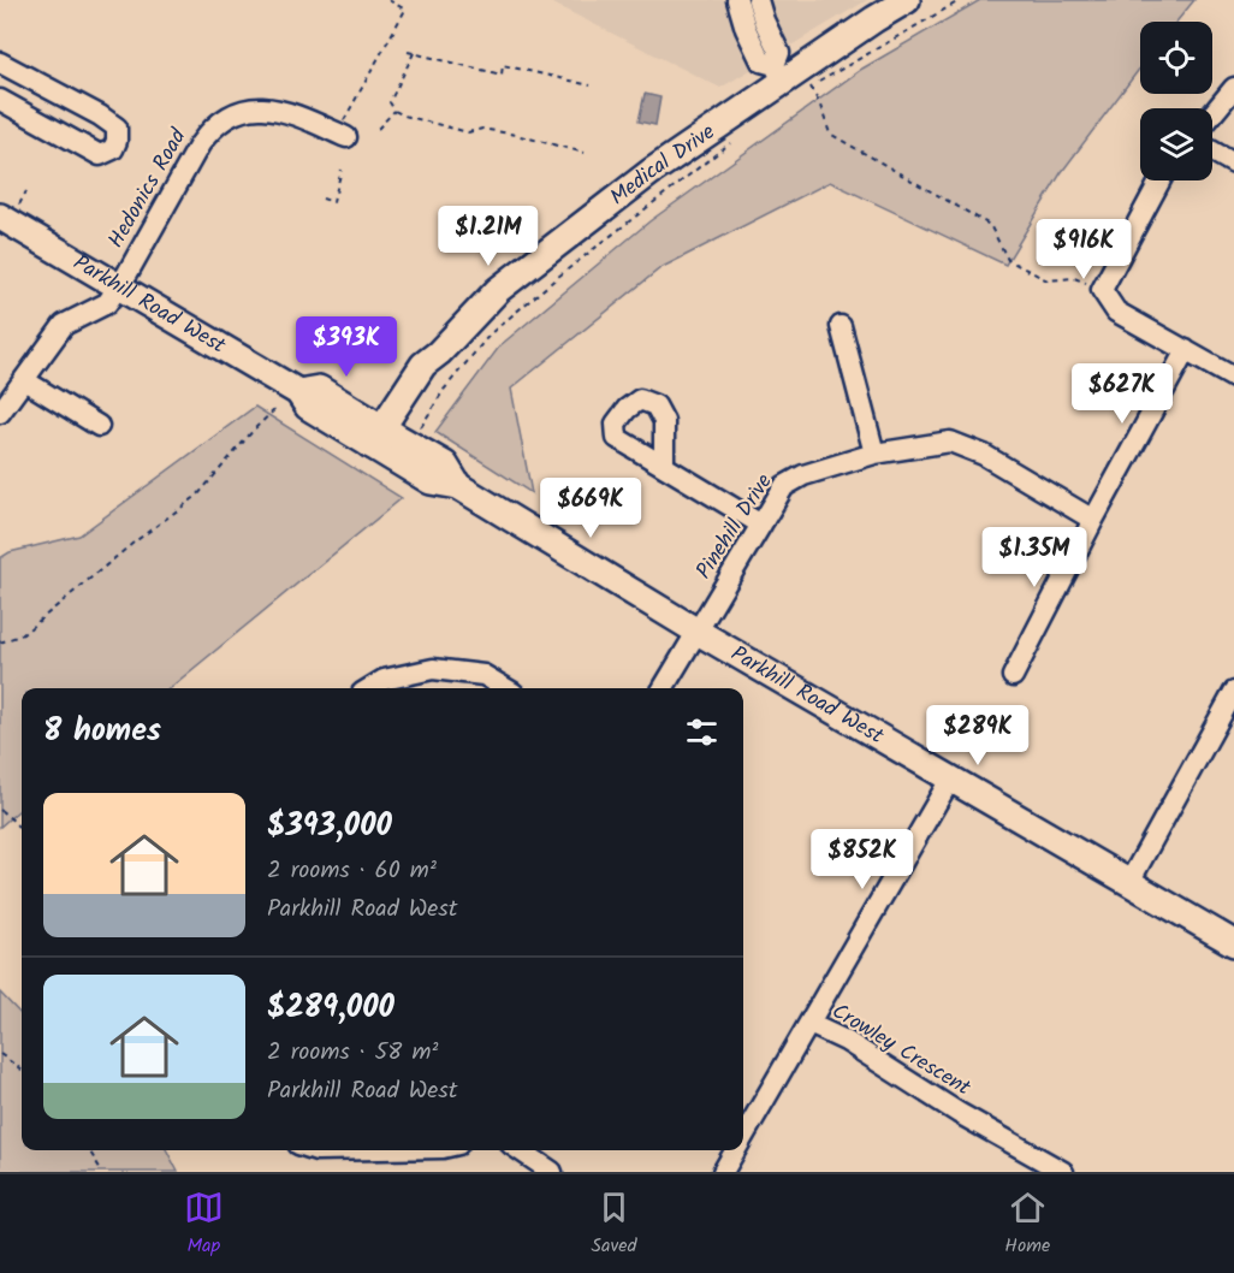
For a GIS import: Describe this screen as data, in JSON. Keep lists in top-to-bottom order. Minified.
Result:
{"streets":{"main road":["Medical Drive","Parkhill Road West"],"street":["Hedonics Road","Pinehill Drive","Crowley Crescent"]},"crossings":[["Medical Drive","Parkhill Road West"],["Hedonics Road","Parkhill Road West"],["Parkhill Road West","Pinehill Drive"],["Parkhill Road West","Crowley Crescent"]],"page":{"price":["$1.21M","$916K","$393K","$627K","$669K","$1.35M","$289K","$852K"],"heading":"8 homes","list":[{"name":"$393,000","note":"2 rooms · 60 m² · Parkhill Road West"},{"name":"$289,000","note":"2 rooms · 58 m² · Parkhill Road West"}],"tabs":["Map","Saved","Home"]}}
